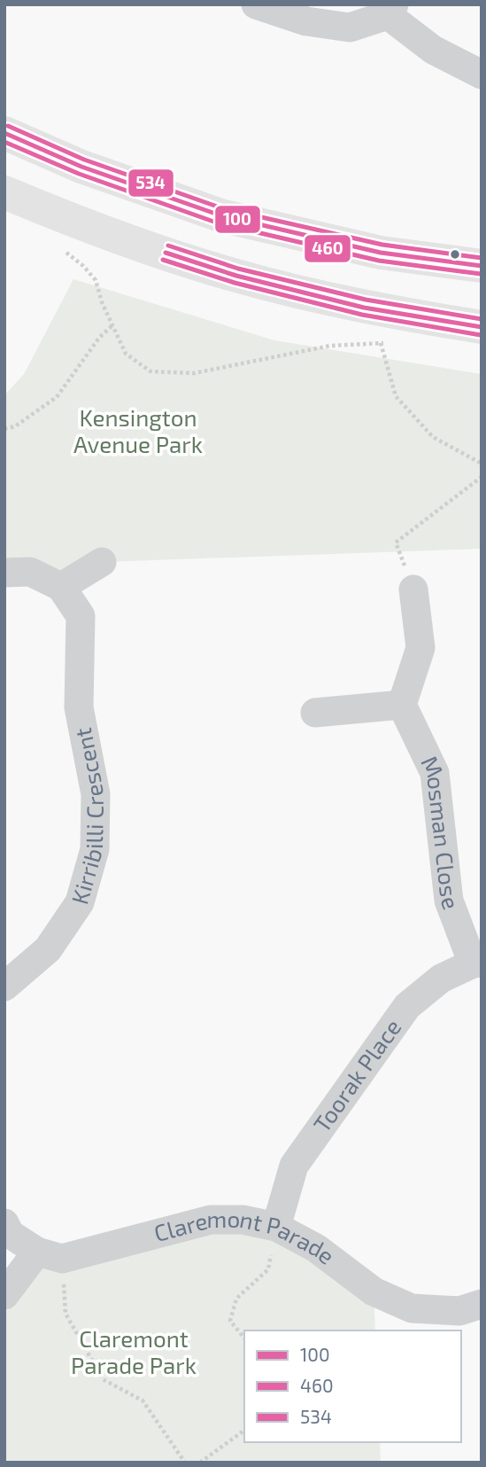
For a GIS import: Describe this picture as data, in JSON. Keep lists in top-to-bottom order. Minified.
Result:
{"streets":{"street":["Kirribilli Crescent","Mosman Close","Toorak Place","Claremont Parade"]},"crossings":[["Mosman Close","Toorak Place"],["Toorak Place","Claremont Parade"]],"parks":["Kensington Avenue Park","Claremont Parade Park"],"lines":["transit line 534","transit line 100","transit line 460"],"legend":["100","460","534"]}
